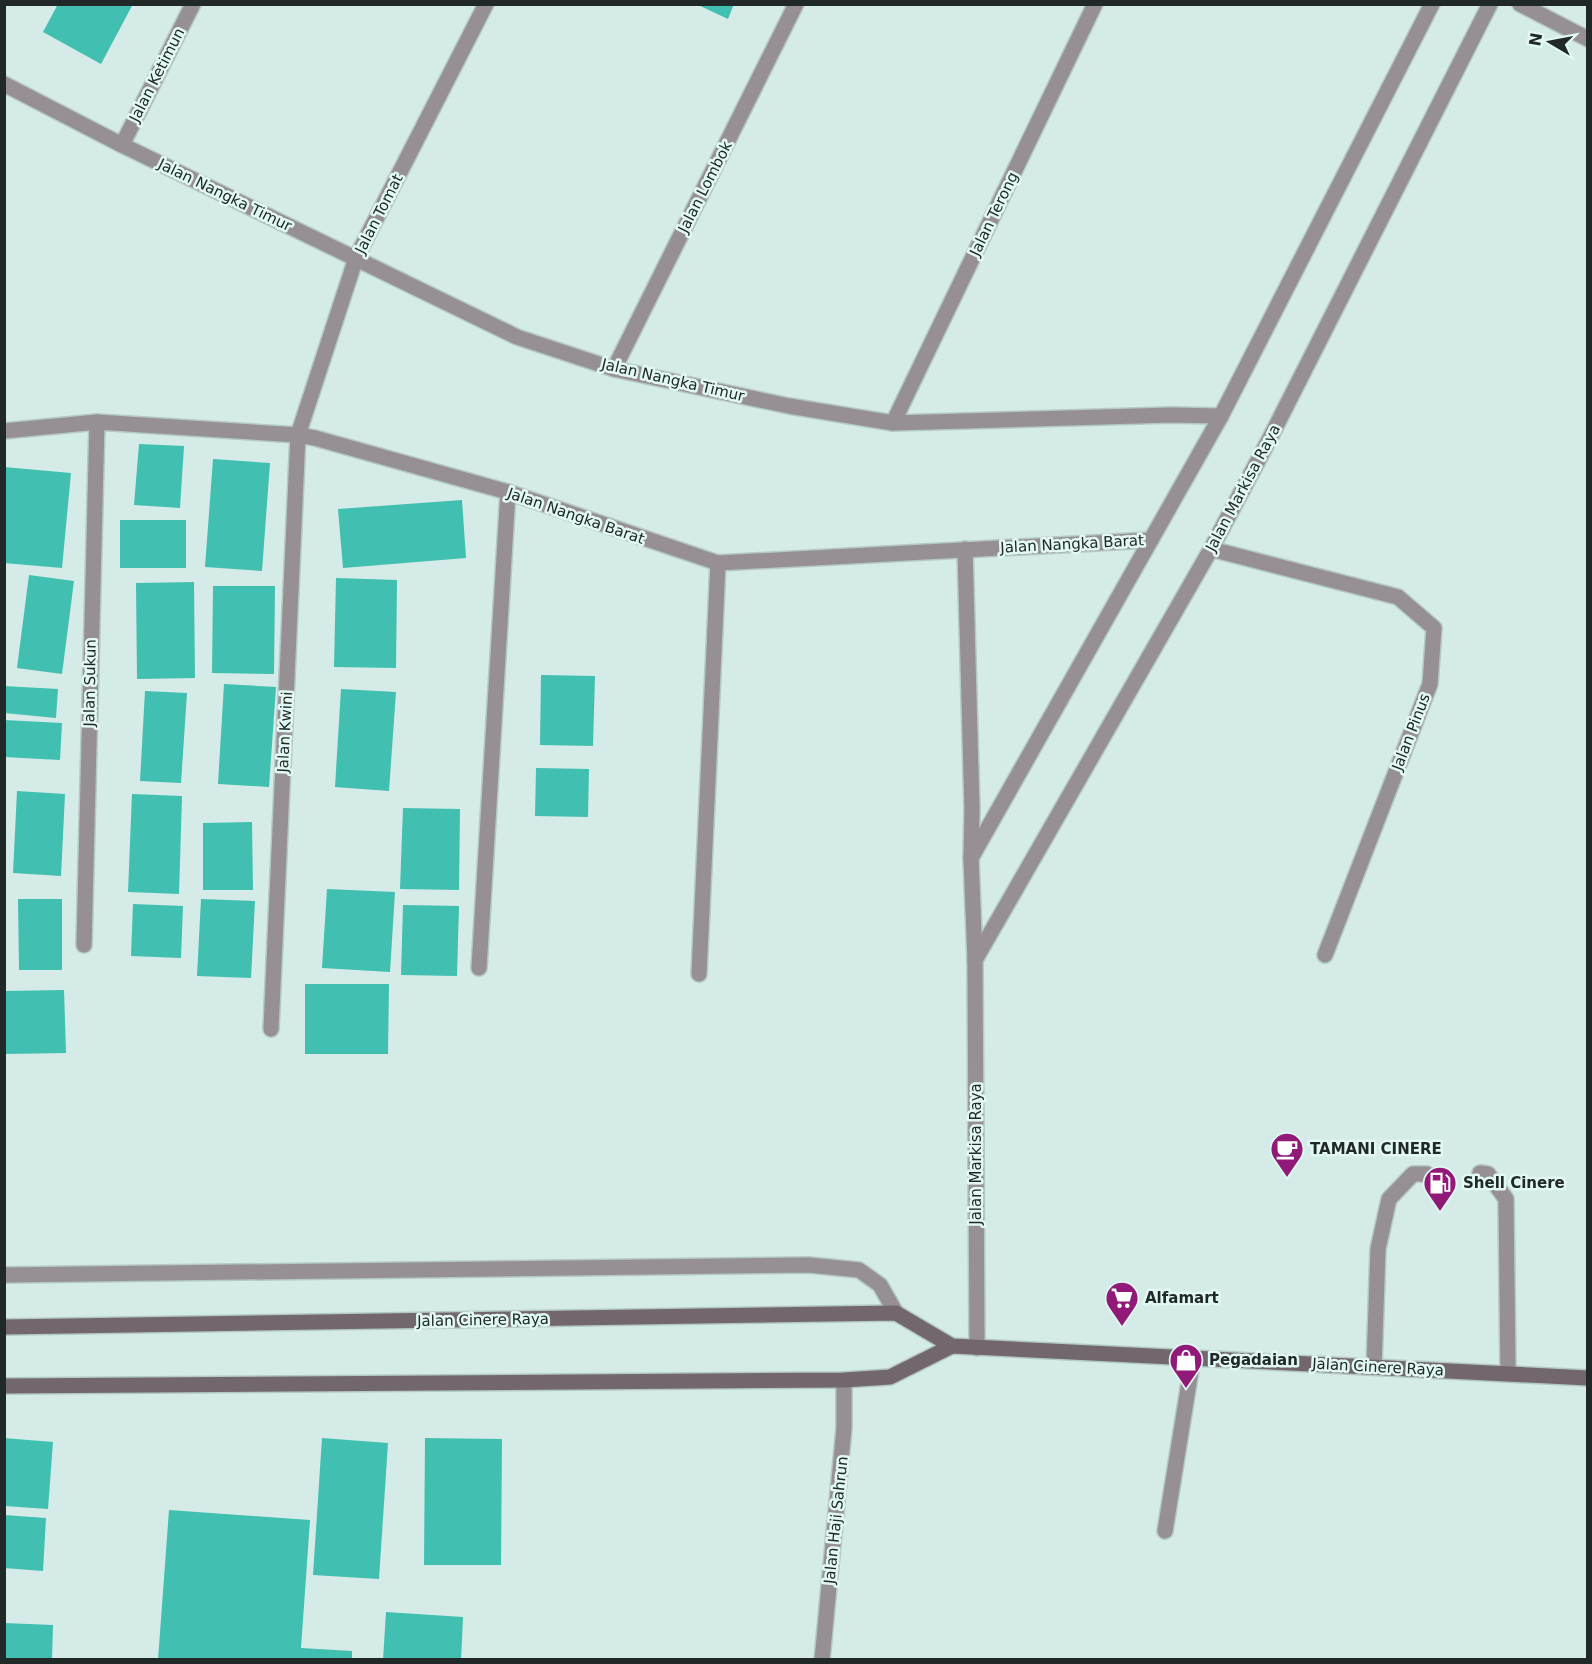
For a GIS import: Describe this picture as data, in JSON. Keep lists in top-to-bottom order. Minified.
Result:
{"streets":{"main road":["Jalan Cinere Raya"],"street":["Jalan Ketimun","Jalan Lombok","Jalan Nangka Timur","Jalan Tomat","Jalan Terong","Jalan Markisa Raya","Jalan Nangka Barat","Jalan Sukun","Jalan Kwini","Jalan Pinus","Jalan Haji Sahrun"]},"crossings":[["Jalan Ketimun","Jalan Nangka Timur"],["Jalan Lombok","Jalan Nangka Timur"],["Jalan Nangka Timur","Jalan Tomat"],["Jalan Nangka Timur","Jalan Terong"],["Jalan Tomat","Jalan Nangka Barat"],["Jalan Tomat","Jalan Kwini"],["Jalan Markisa Raya","Jalan Nangka Barat"],["Jalan Markisa Raya","Jalan Pinus"],["Jalan Markisa Raya","Jalan Cinere Raya"],["Jalan Nangka Barat","Jalan Sukun"],["Jalan Nangka Barat","Jalan Kwini"]],"places":{"cafe":["TAMANI CINERE"],"fuel station":["Shell Cinere"],"supermarket":["Alfamart"],"shop":["Pegadaian"]},"north":"left"}
